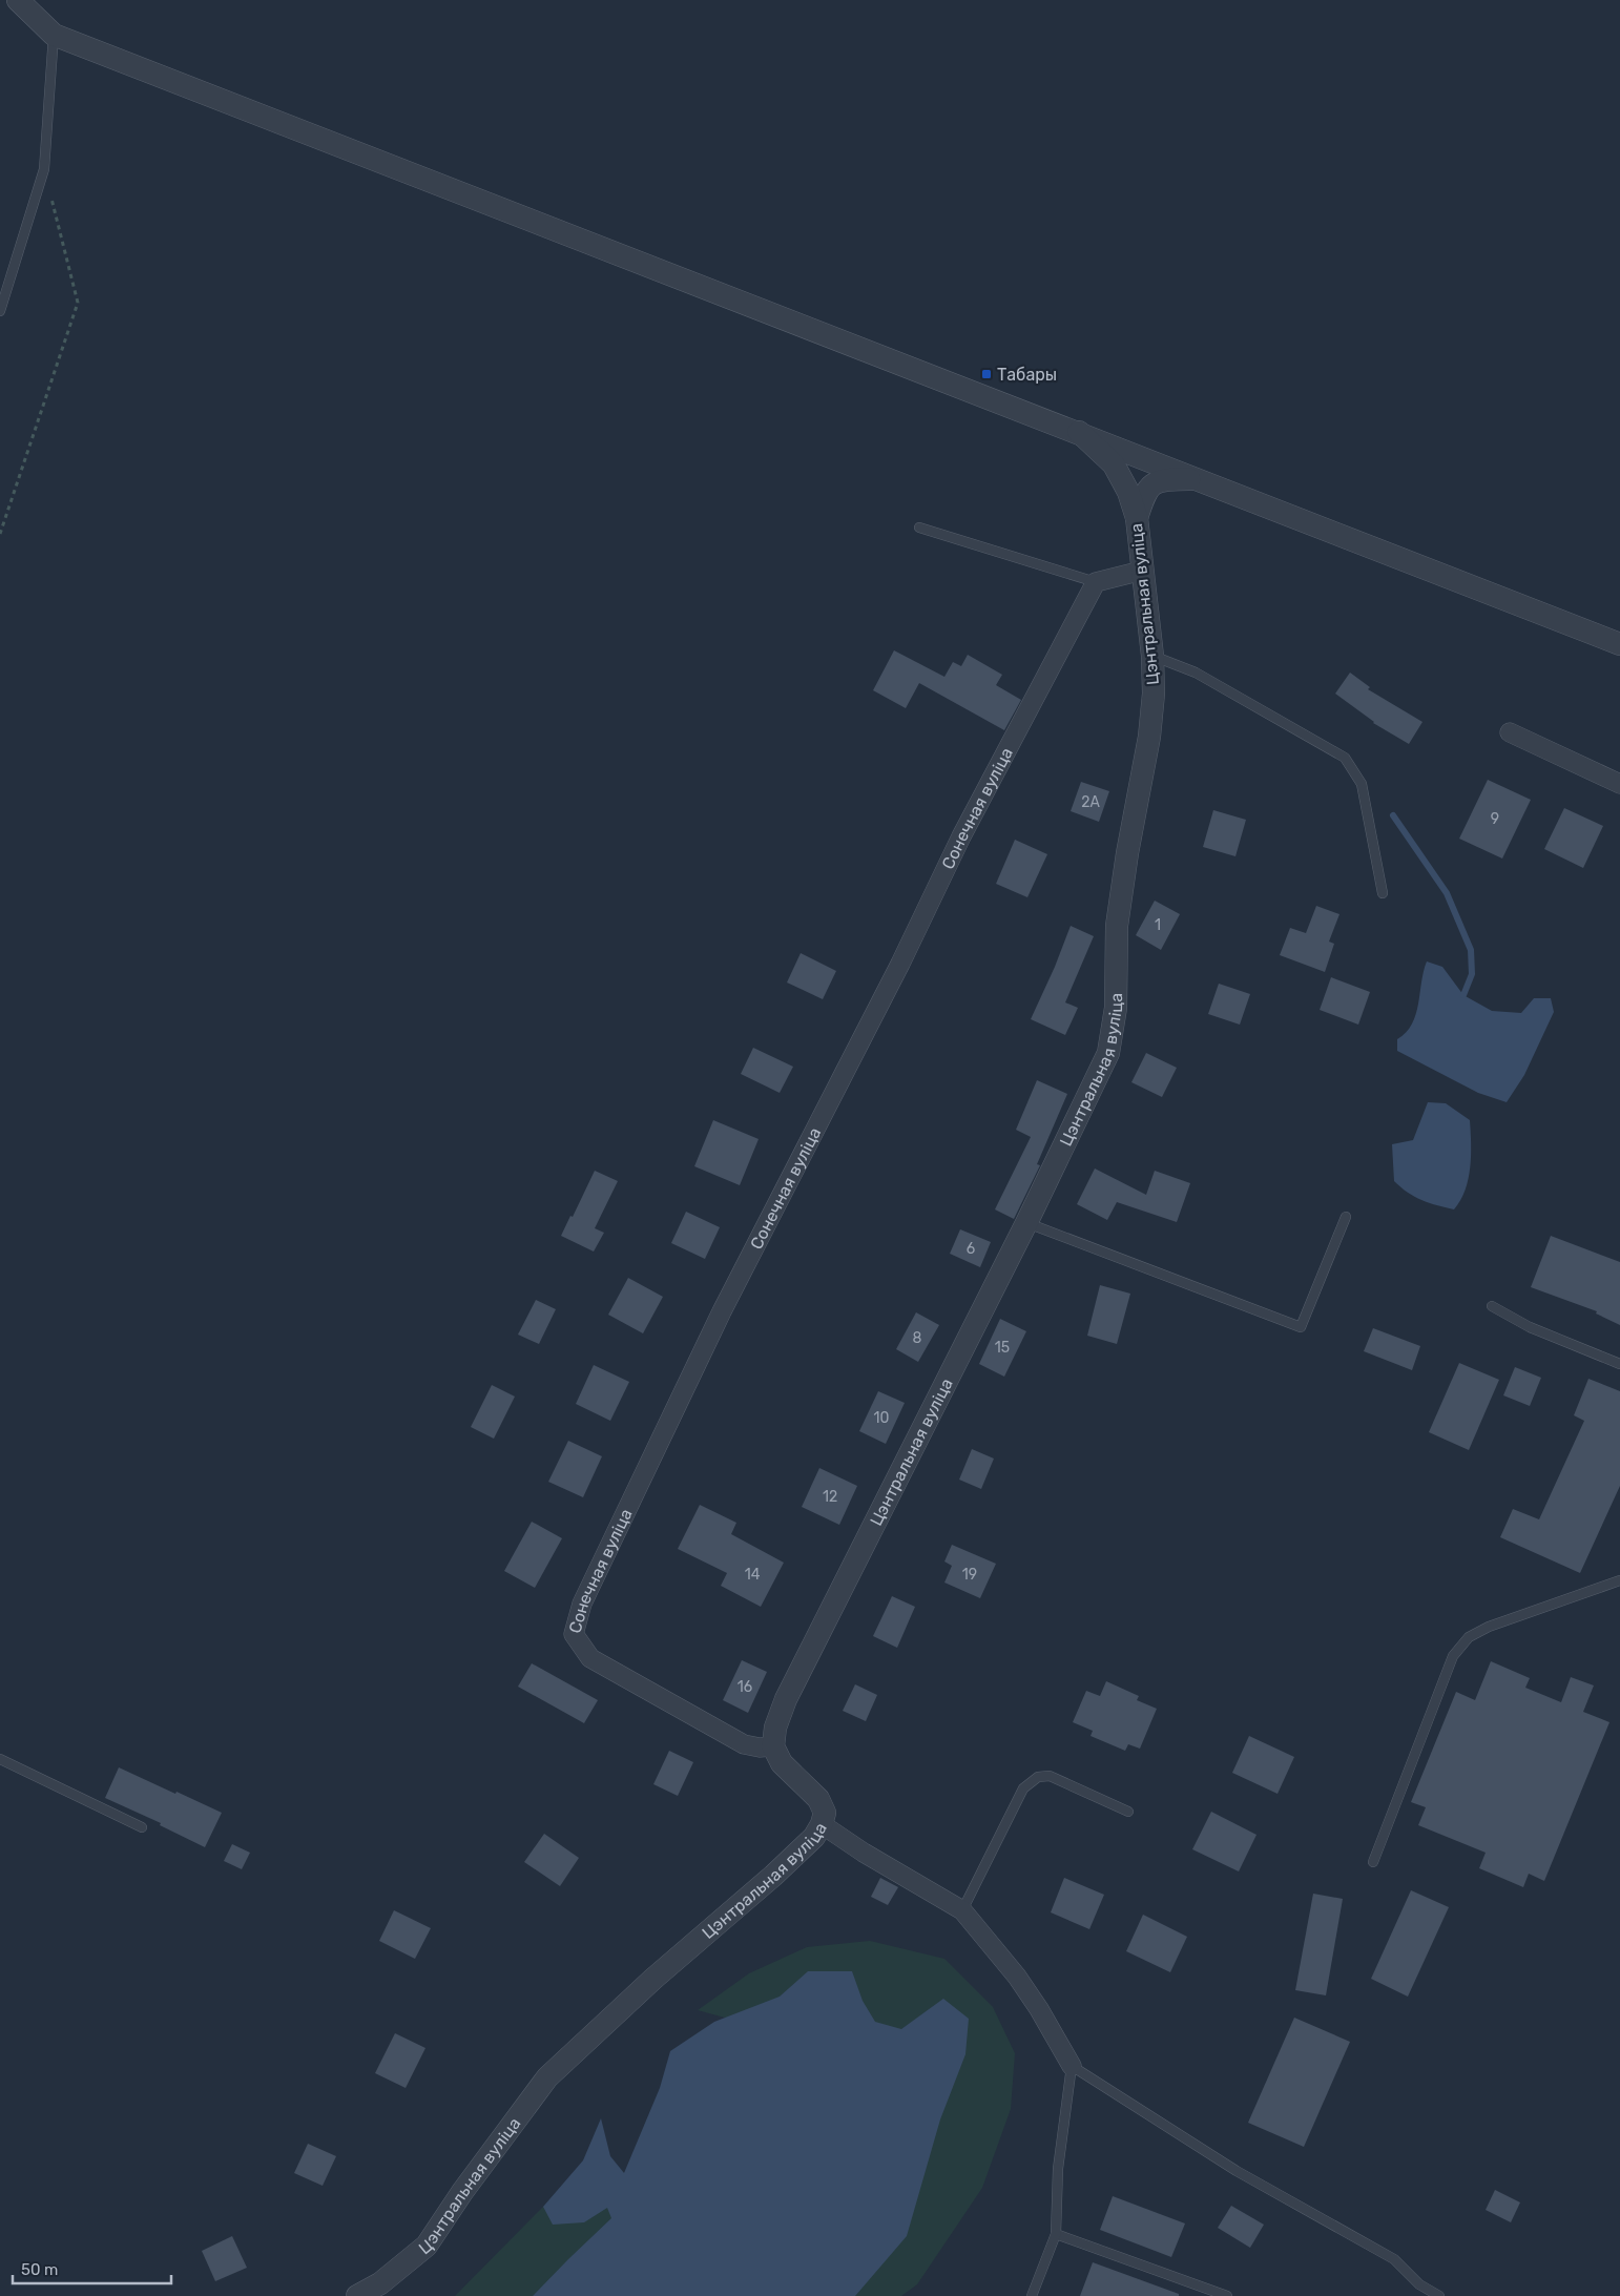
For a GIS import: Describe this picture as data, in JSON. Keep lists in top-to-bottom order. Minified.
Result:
{"streets":{"street":["Цэнтральная вуліца","Сонечная вуліца"]},"crossings":[["Цэнтральная вуліца","Сонечная вуліца"]],"places":{"transit":["Табары"]},"house_numbers":["2А","9","1","6","8","15","10","12","14","19","16"],"scale_bar":"50 m"}
